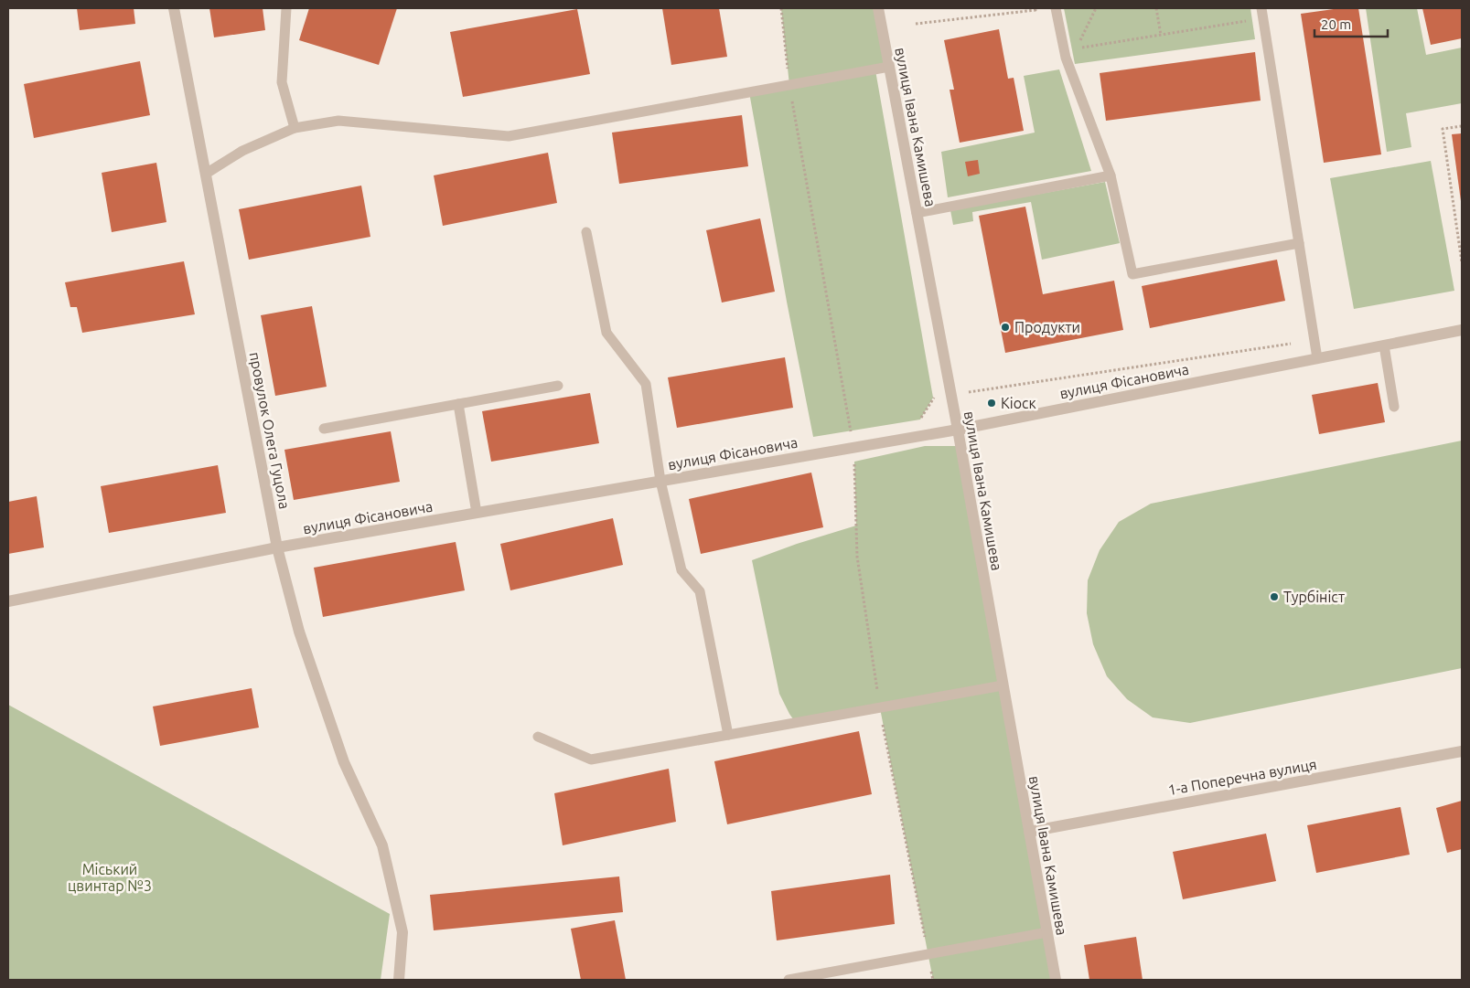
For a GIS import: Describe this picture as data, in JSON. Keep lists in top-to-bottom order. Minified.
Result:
{"streets":{"street":["вулиця Івана Камишева","вулиця Фісановича","провулок Олега Гуцола","1-а Поперечна вулиця"]},"crossings":[["вулиця Івана Камишева","вулиця Фісановича"],["вулиця Івана Камишева","1-а Поперечна вулиця"],["вулиця Фісановича","провулок Олега Гуцола"]],"parks":["Міський цвинтар №3"],"places":["Продукти","Кіоск","Турбініст"],"scale_bar":"20 m"}
